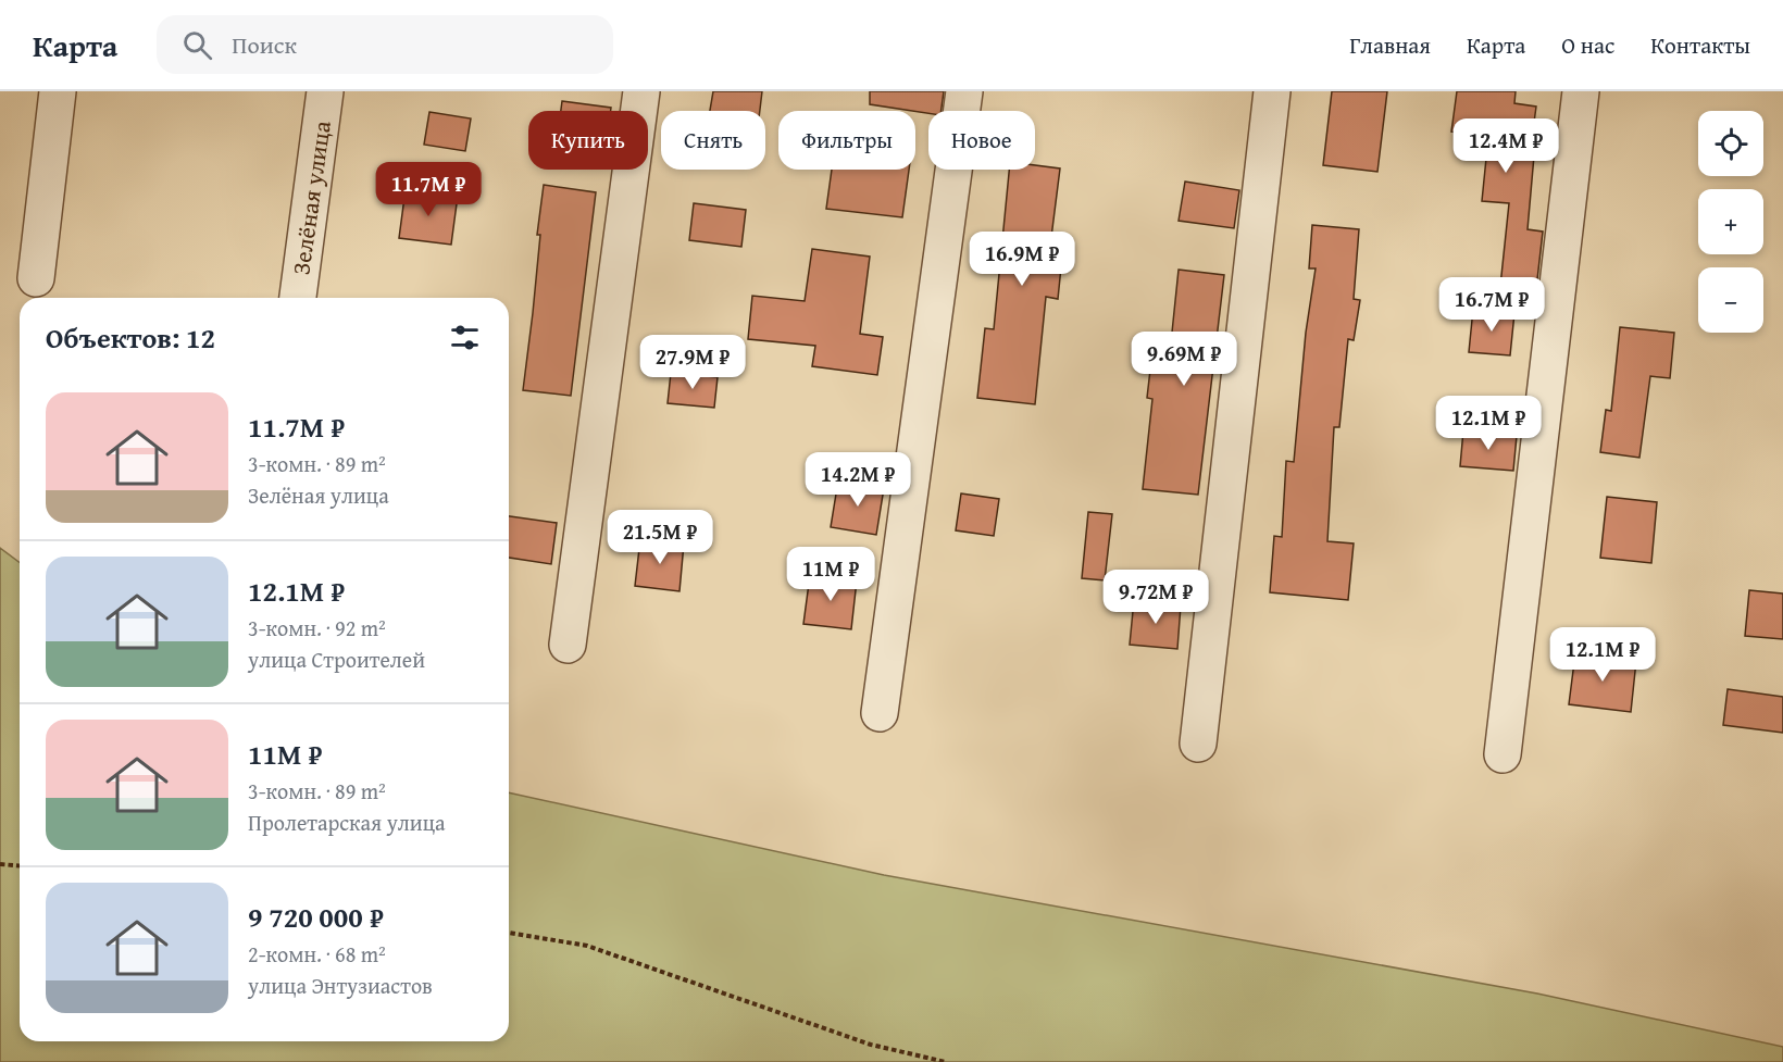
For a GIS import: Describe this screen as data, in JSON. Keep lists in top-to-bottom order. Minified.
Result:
{"streets":{"street":["Зелёная улица"]},"page":{"header":"Карта","search":"Поиск","nav":["Главная","Карта","О нас","Контакты"],"map_buttons":["+","−"],"chip":["Купить","Снять","Фильтры","Новое"],"price":["12.4M ₽","11.7M ₽","16.9M ₽","16.7M ₽","9.69M ₽","27.9M ₽","12.1M ₽","14.2M ₽","21.5M ₽","11M ₽","9.72M ₽","12.1M ₽"],"heading":"Объектов: 12","list":[{"name":"11.7M ₽","note":"3-комн. · 89 m² · Зелёная улица"},{"name":"12.1M ₽","note":"3-комн. · 92 m² · улица Строителей"},{"name":"11M ₽","note":"3-комн. · 89 m² · Пролетарская улица"},{"name":"9 720 000 ₽","note":"2-комн. · 68 m² · улица Энтузиастов"}]}}
